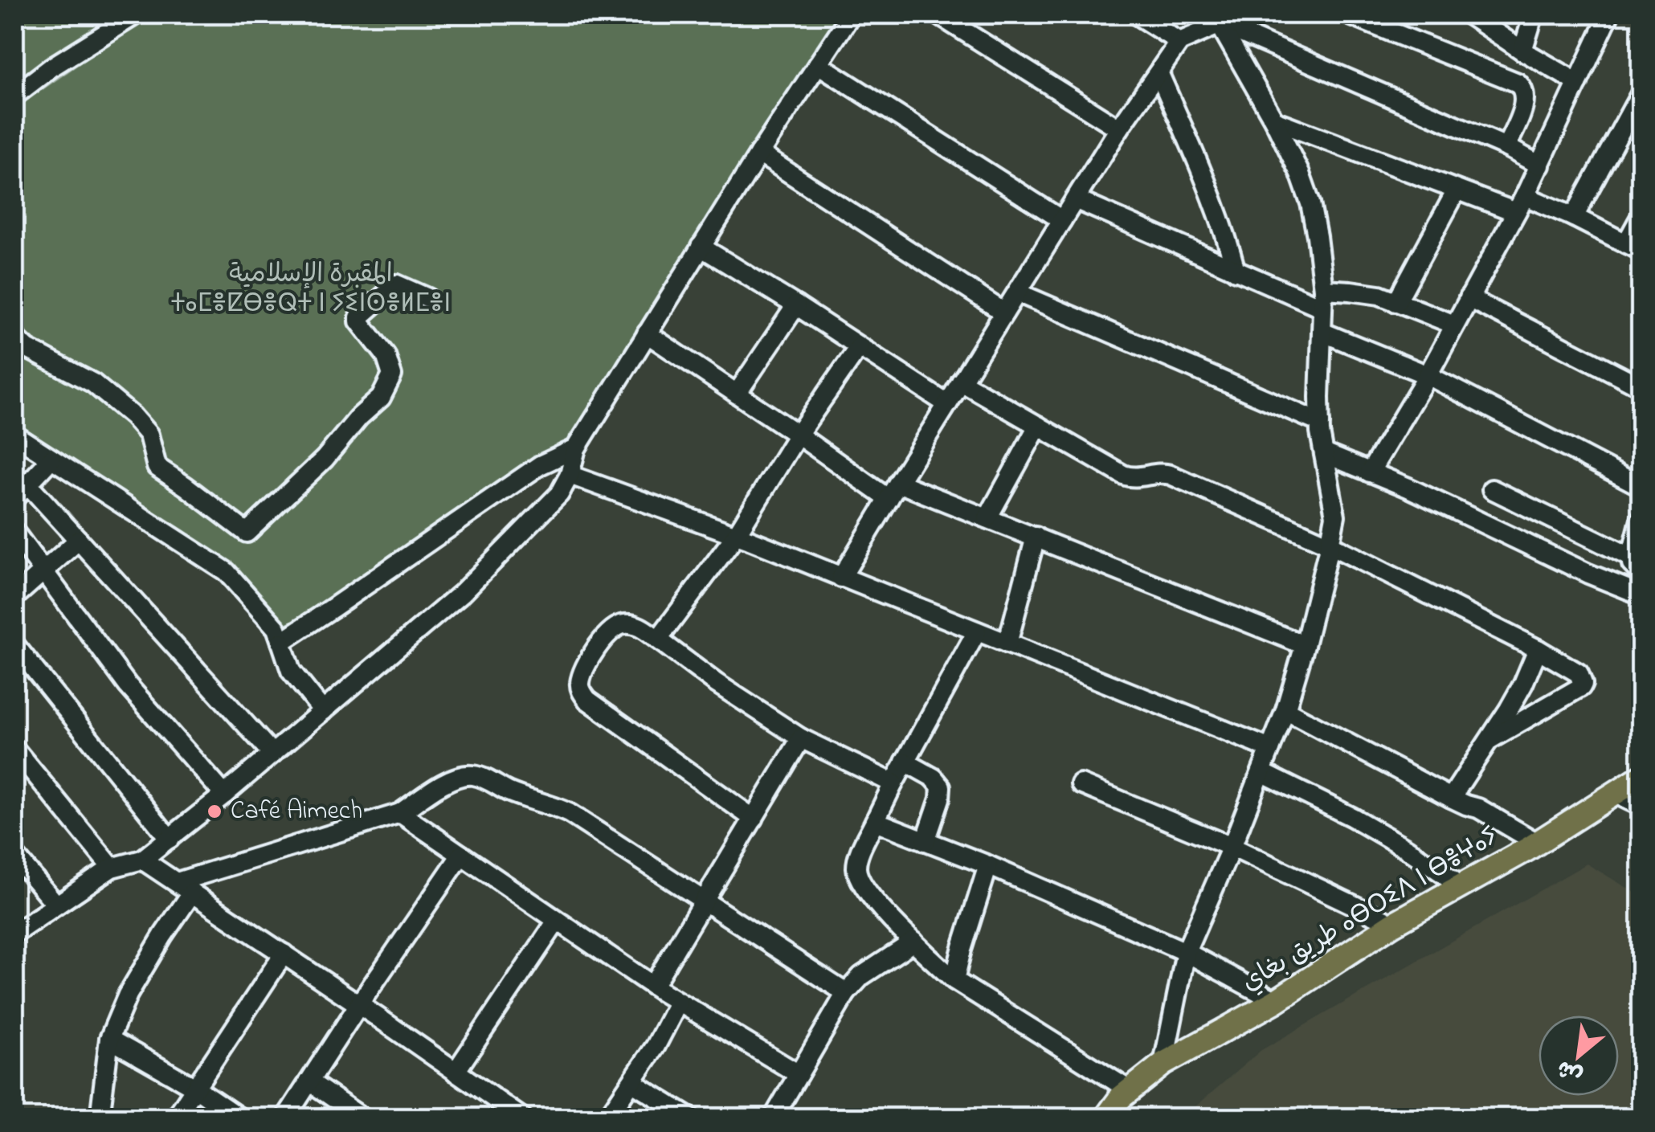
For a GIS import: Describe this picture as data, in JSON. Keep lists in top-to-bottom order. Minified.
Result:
{"streets":{"main road":["طريق بغاي ⴰⴱⵔⵉⴷ ⵏ ⴱⴻⵖⴰⵢ"]},"parks":["المقبرة الإسلامية ⵜⴰⵎⴻⵇⴱⴻⵕⵜ ⵏ ⵢⵉⵏⵙⴻⵍⵎⴻⵏ"],"places":["Café Aimech"],"north":"bottom left"}
